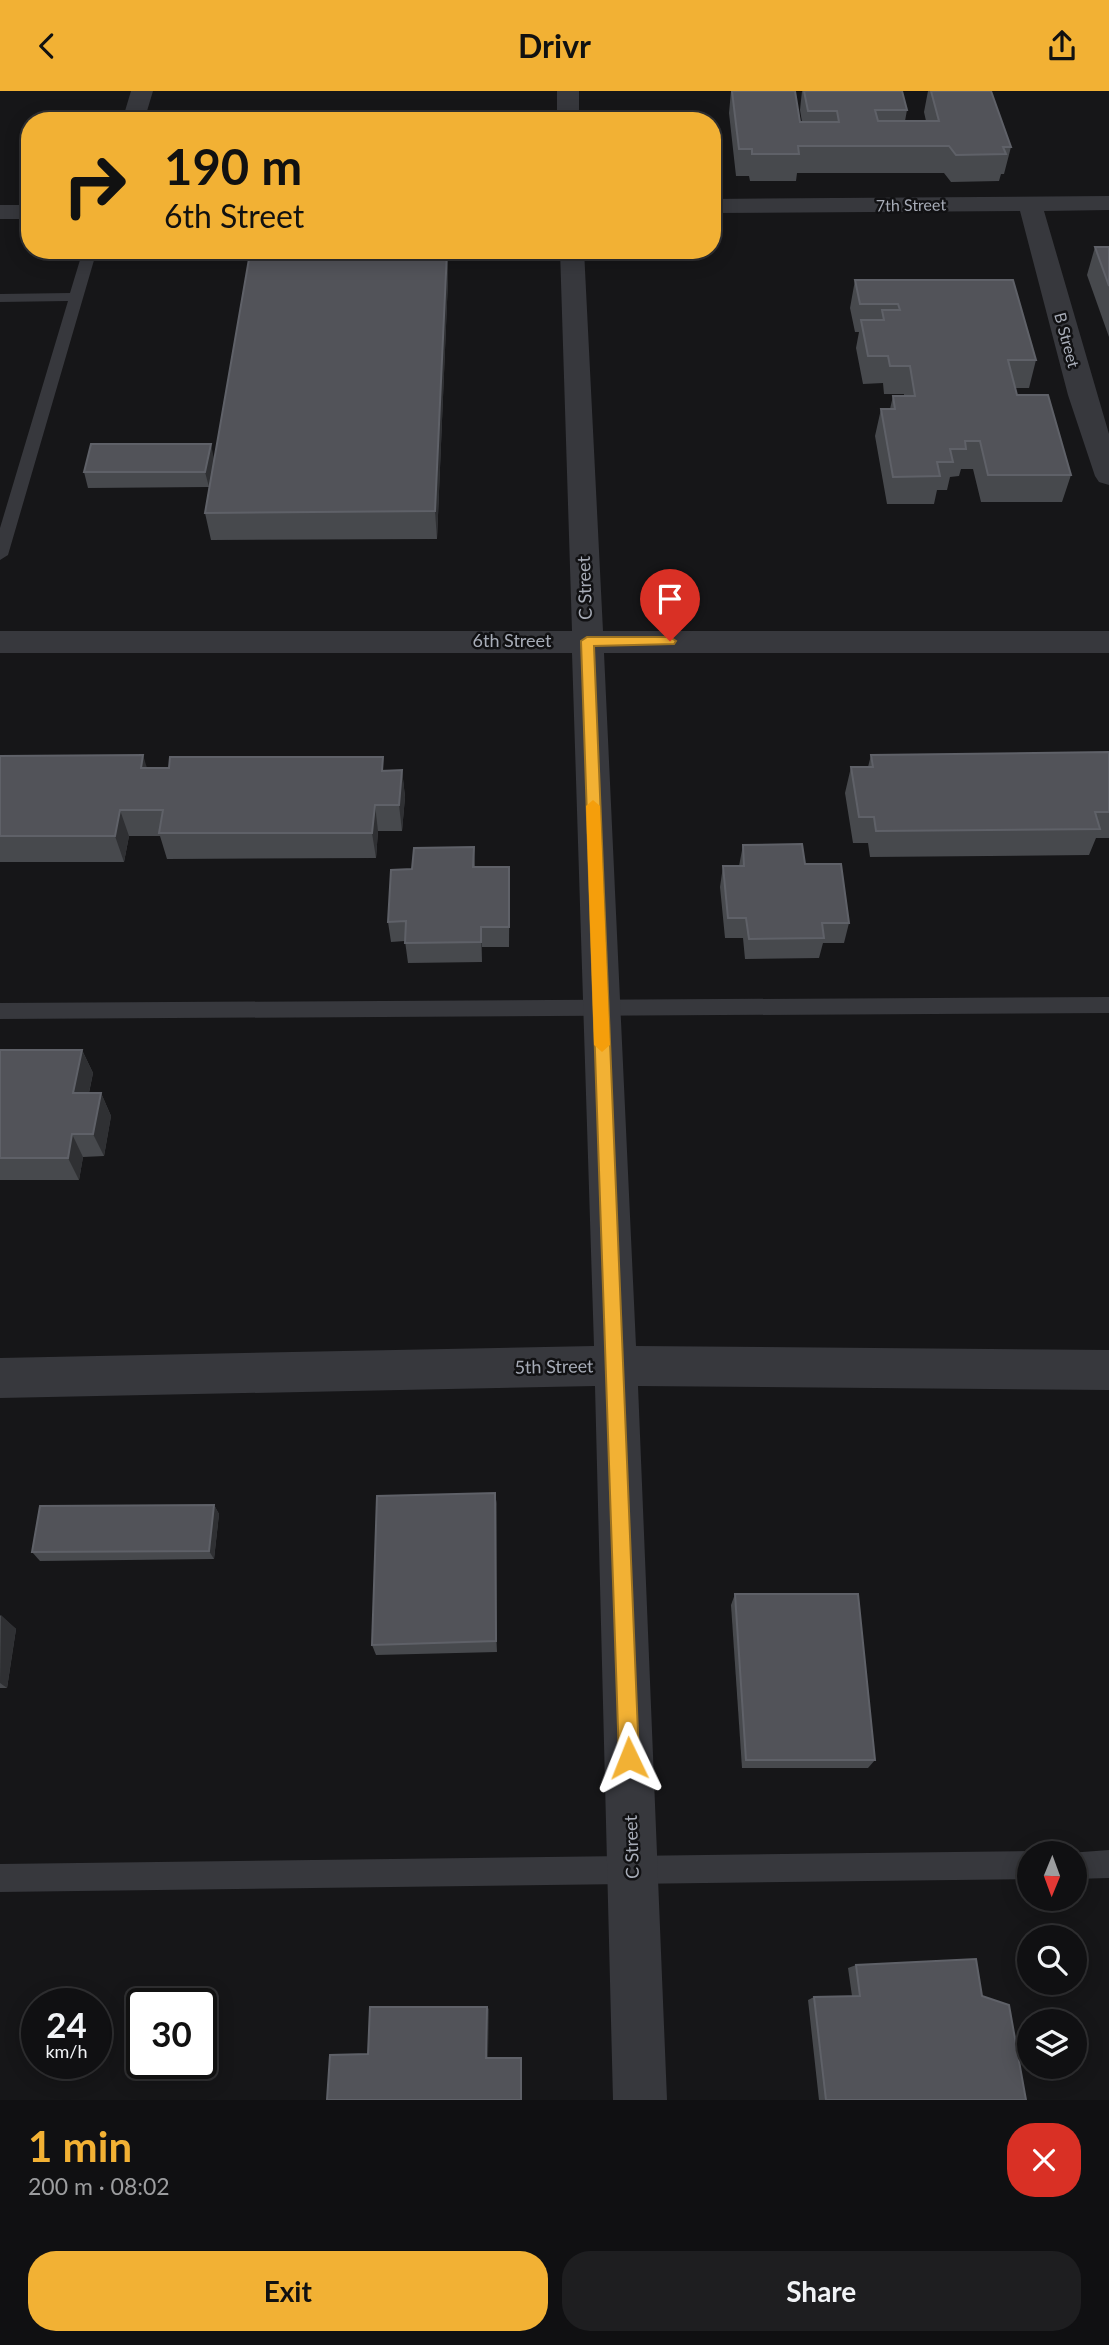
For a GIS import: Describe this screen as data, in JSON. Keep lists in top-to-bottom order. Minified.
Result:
{"streets":{"street":["7th Street","B Street","C Street","6th Street","5th Street"]},"crossings":[["7th Street","B Street"],["C Street","6th Street"],["C Street","5th Street"]],"north":"bottom","page":{"header":"Drivr","turn":["190 m","6th Street"],"speed":"24 km/h","limit":"30","heading":["1 min","200 m · 08:02"],"buttons":["Exit","Share"]}}
